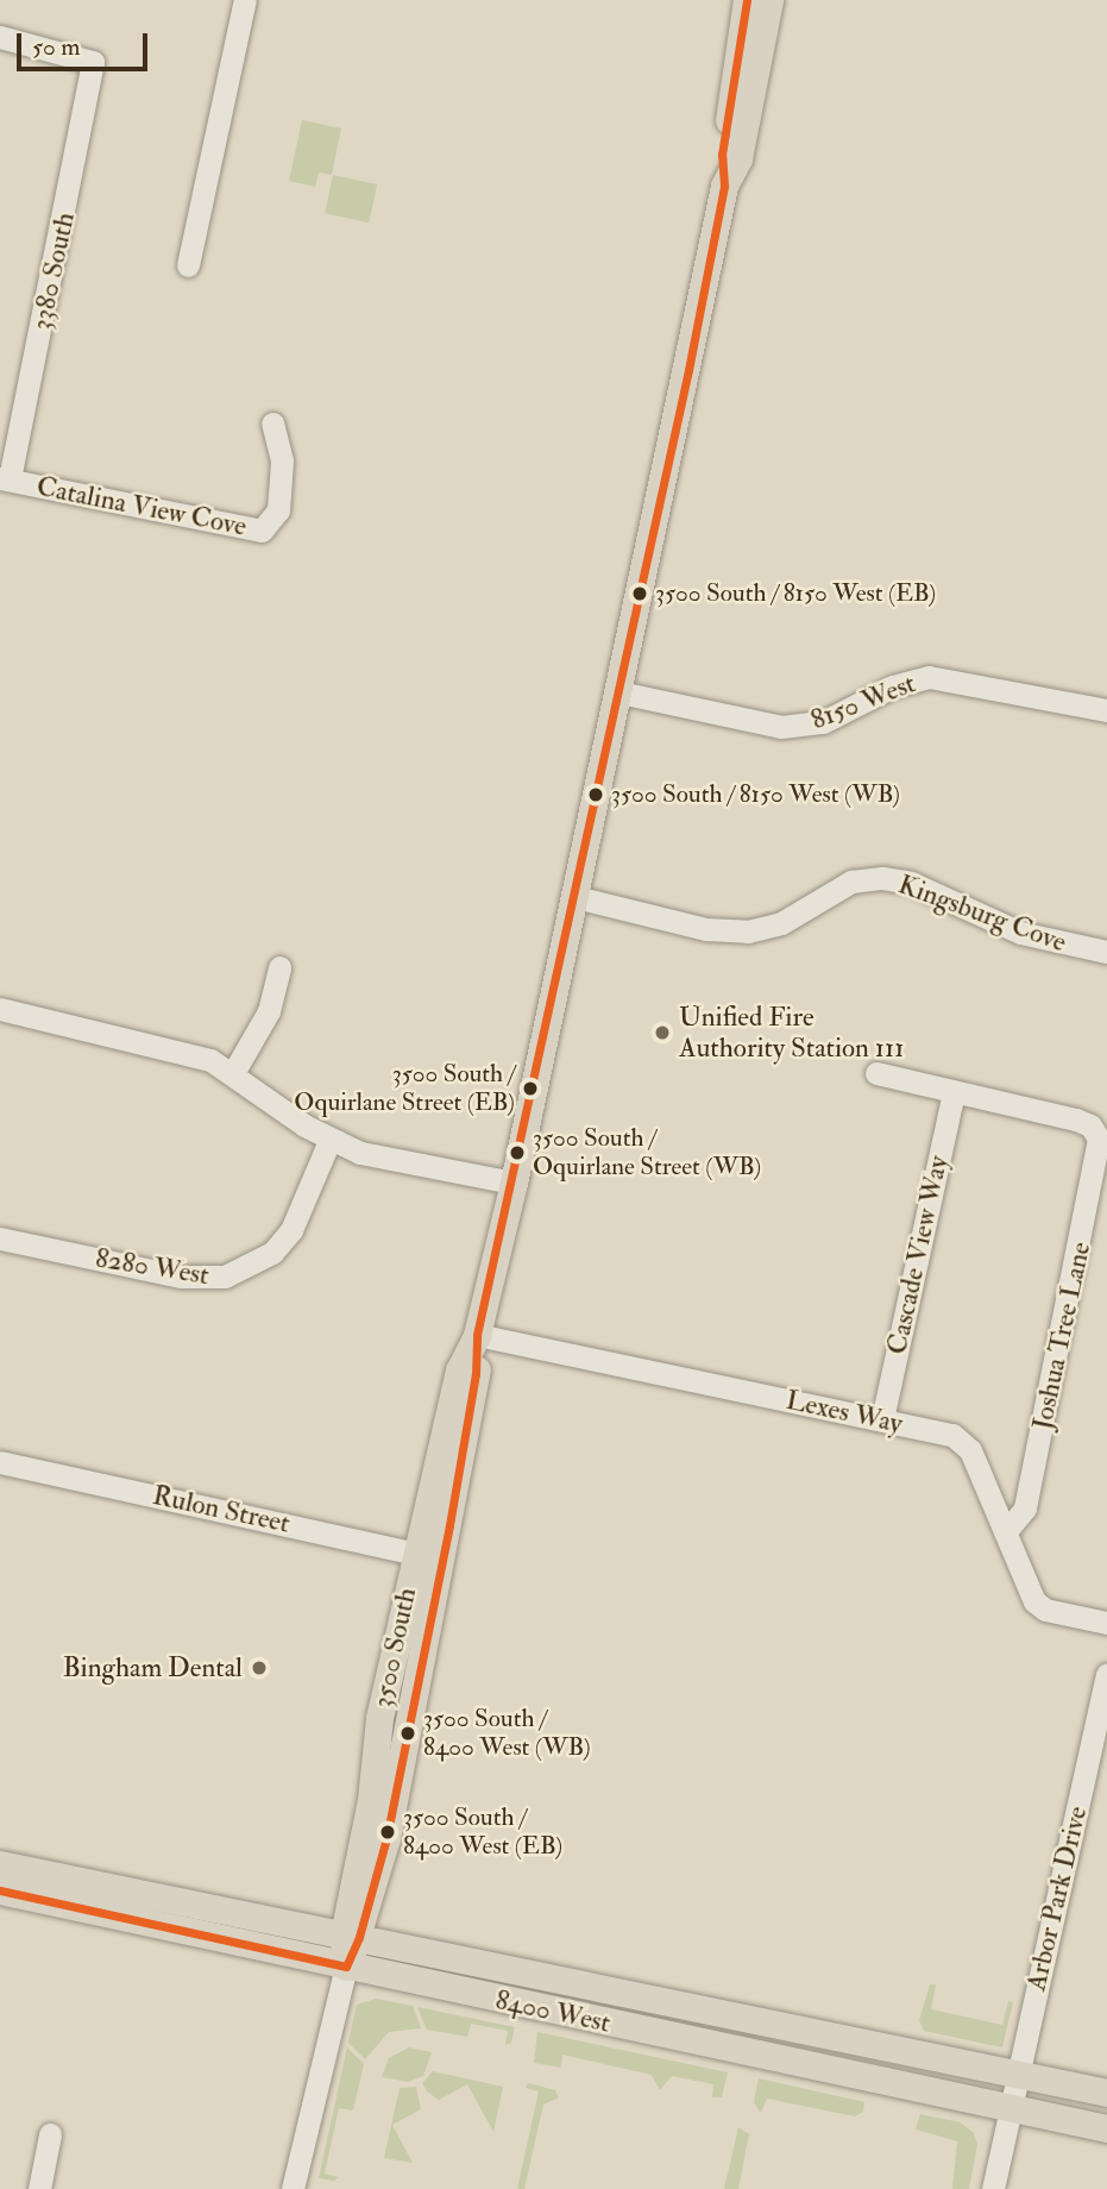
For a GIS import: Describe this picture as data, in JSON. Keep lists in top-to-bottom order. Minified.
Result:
{"streets":{"main road":["3500 South","8400 West"],"street":["3380 South","Catalina View Cove","8150 West","Kingsburg Cove","Cascade View Way","8280 West","Joshua Tree Lane","Lexes Way","Rulon Street","Arbor Park Drive"]},"crossings":[["3380 South","Catalina View Cove"],["8150 West","3500 South"],["Kingsburg Cove","3500 South"],["Cascade View Way","Joshua Tree Lane"],["Cascade View Way","Lexes Way"],["Joshua Tree Lane","Lexes Way"],["Lexes Way","3500 South"],["Rulon Street","3500 South"],["3500 South","8400 West"],["Arbor Park Drive","8400 West"]],"places":["3500 South / 8150 West (EB)","3500 South / 8150 West (WB)","Unified Fire Authority Station 111","3500 South / Oquirlane Street (EB)","3500 South / Oquirlane Street (WB)","Bingham Dental","3500 South / 8400 West (WB)","3500 South / 8400 West (EB)"],"scale_bar":"50 m"}
